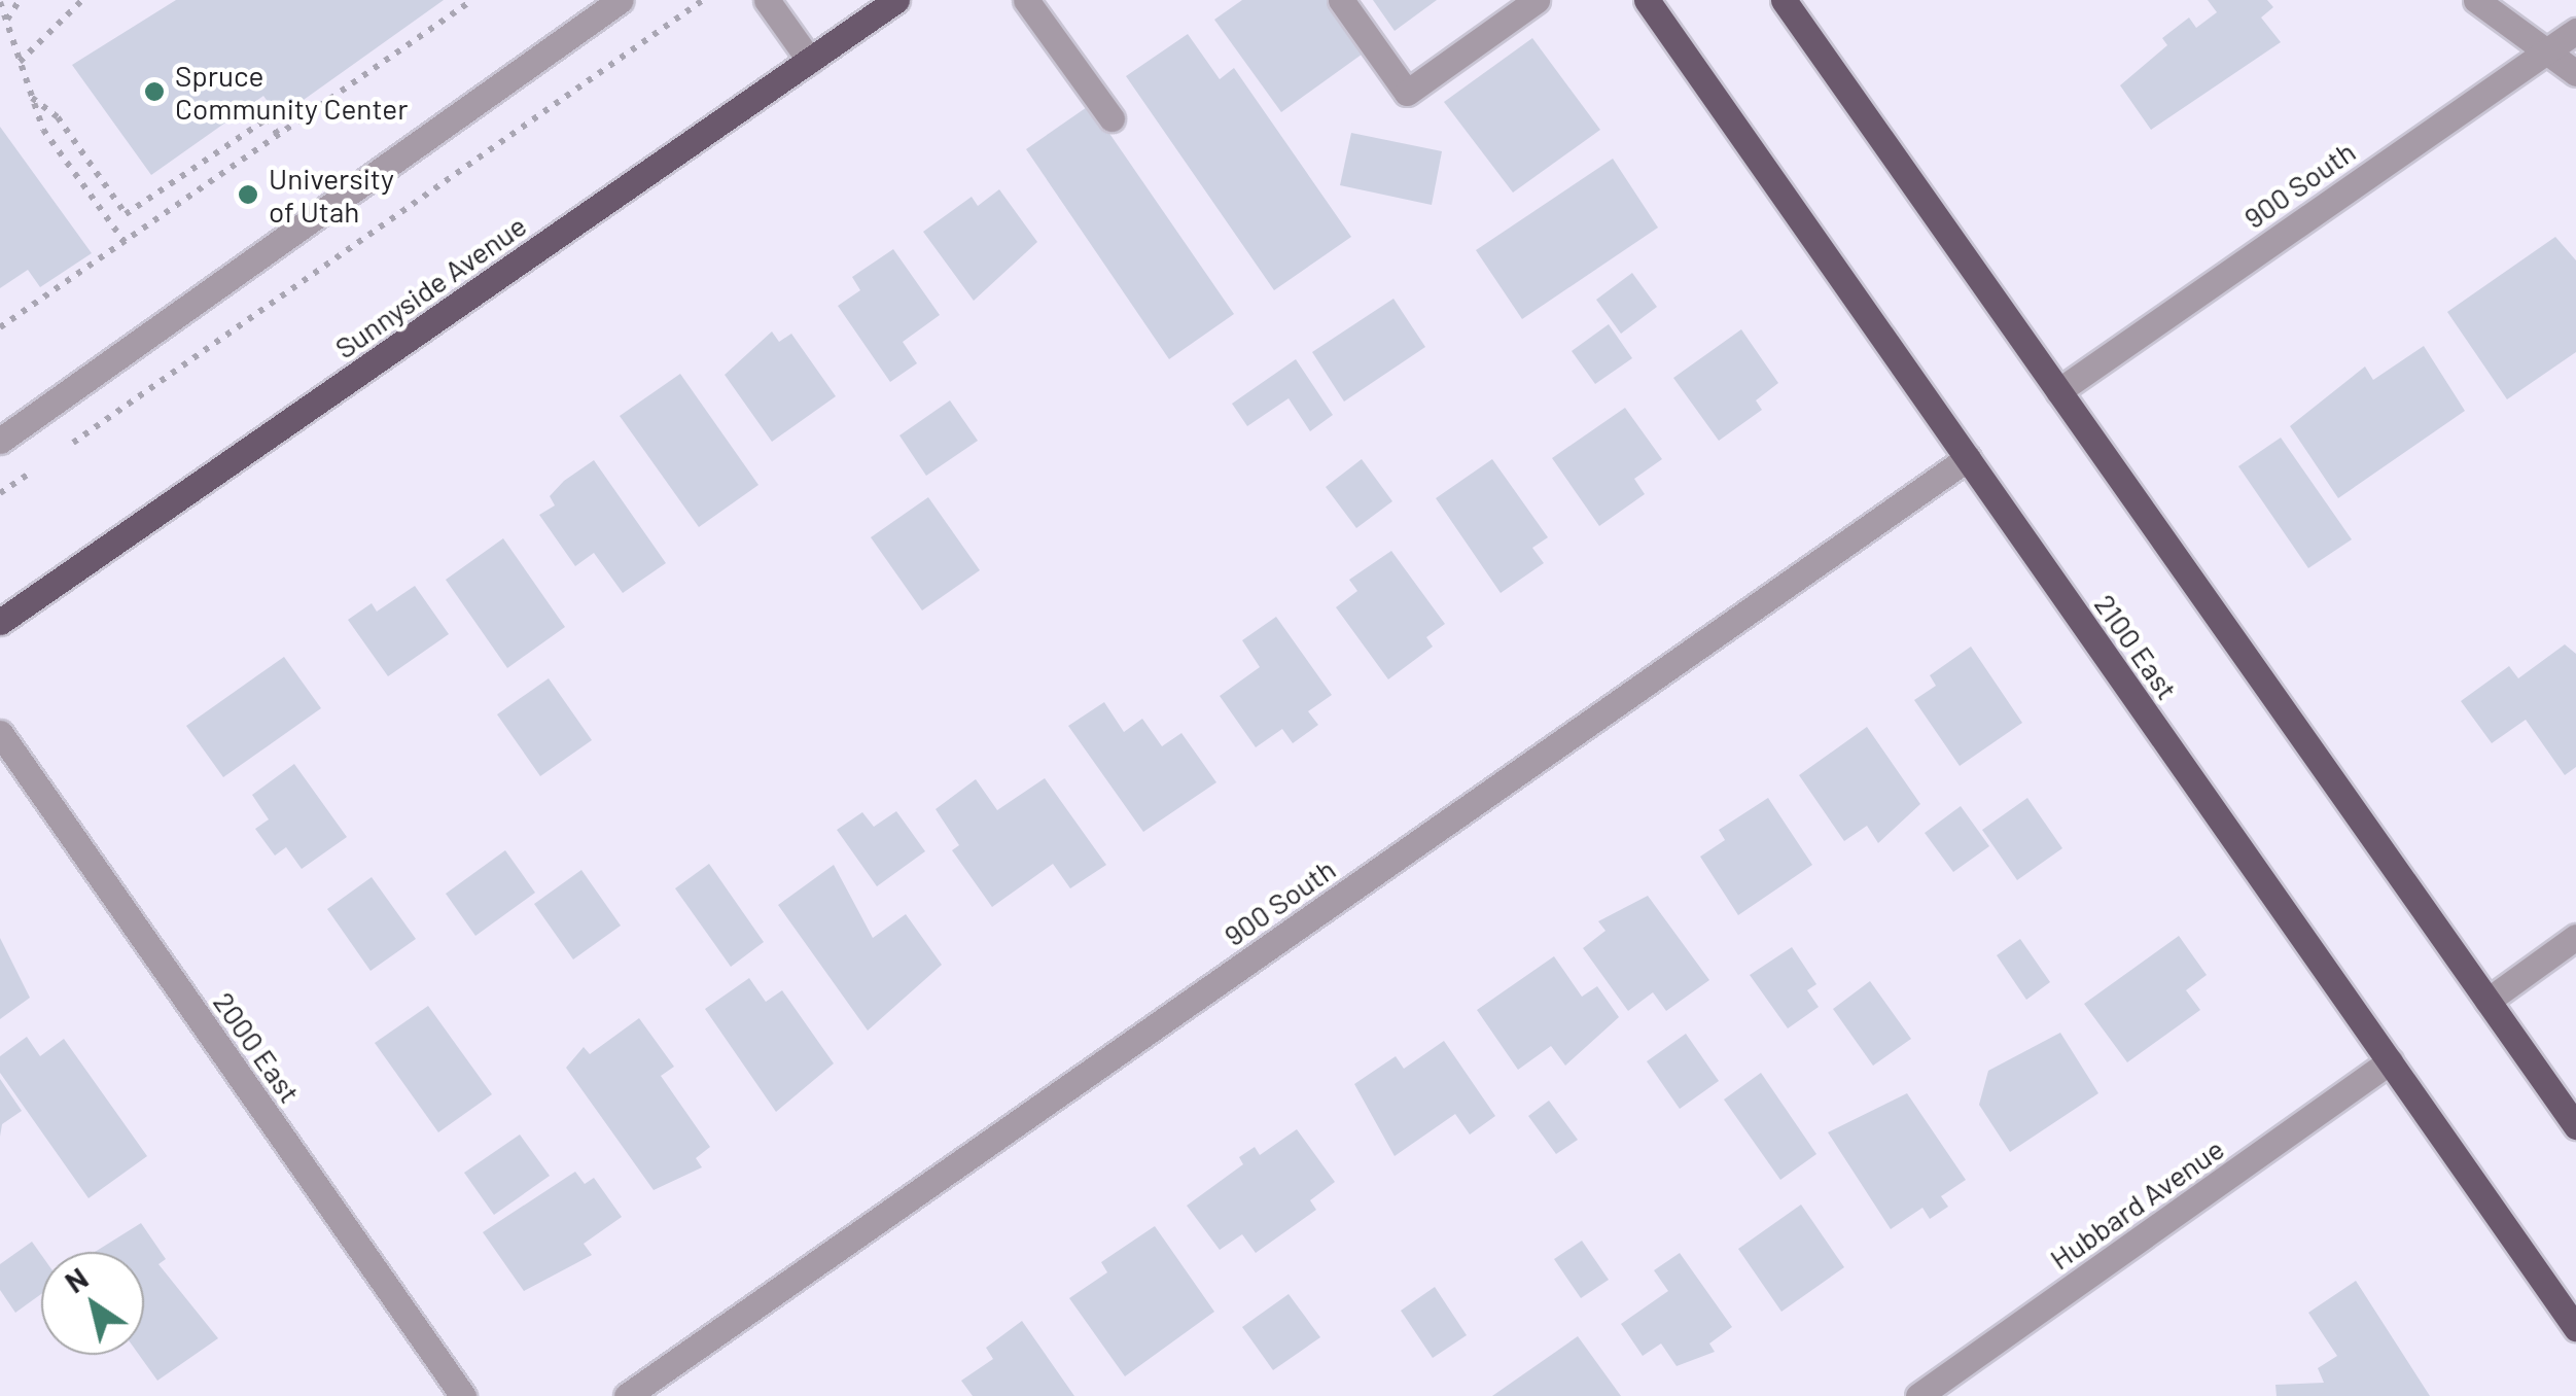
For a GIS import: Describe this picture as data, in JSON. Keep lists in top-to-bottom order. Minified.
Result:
{"streets":{"main road":["Sunnyside Avenue","2100 East"],"street":["900 South","2000 East","Hubbard Avenue"]},"crossings":[["900 South","2100 East"],["2100 East","Hubbard Avenue"]],"places":["Spruce Community Center","University of Utah"],"north":"top left"}
